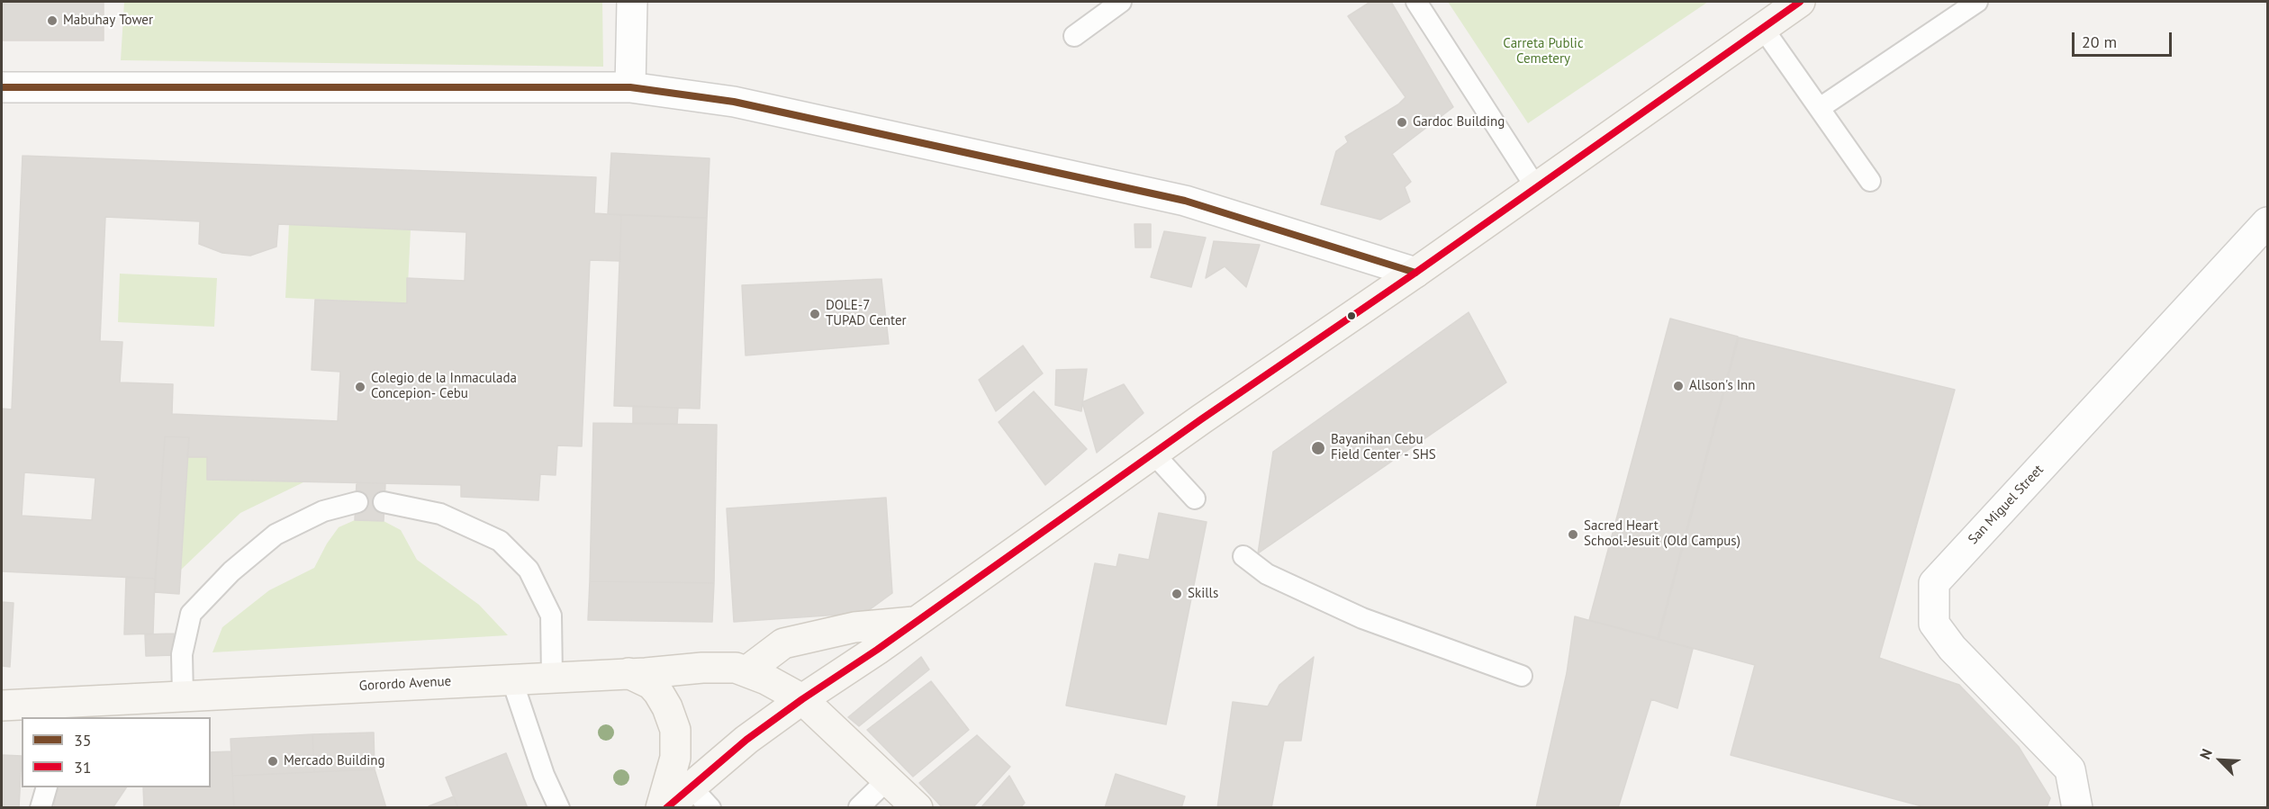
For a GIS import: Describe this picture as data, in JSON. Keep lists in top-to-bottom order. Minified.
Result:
{"streets":{"main road":["Gorordo Avenue"],"street":["San Miguel Street"]},"parks":["Carreta Public Cemetery"],"places":["Mabuhay Tower","Gardoc Building","DOLE-7 TUPAD Center","Allson's Inn","Colegio de la Inmaculada Concepion- Cebu","Bayanihan Cebu Field Center - SHS","Sacred Heart School-Jesuit (Old Campus)","Skills","Mercado Building"],"lines":["transit line 31","transit line 35"],"legend":["35","31"],"scale_bar":"20 m","north":"top left"}
